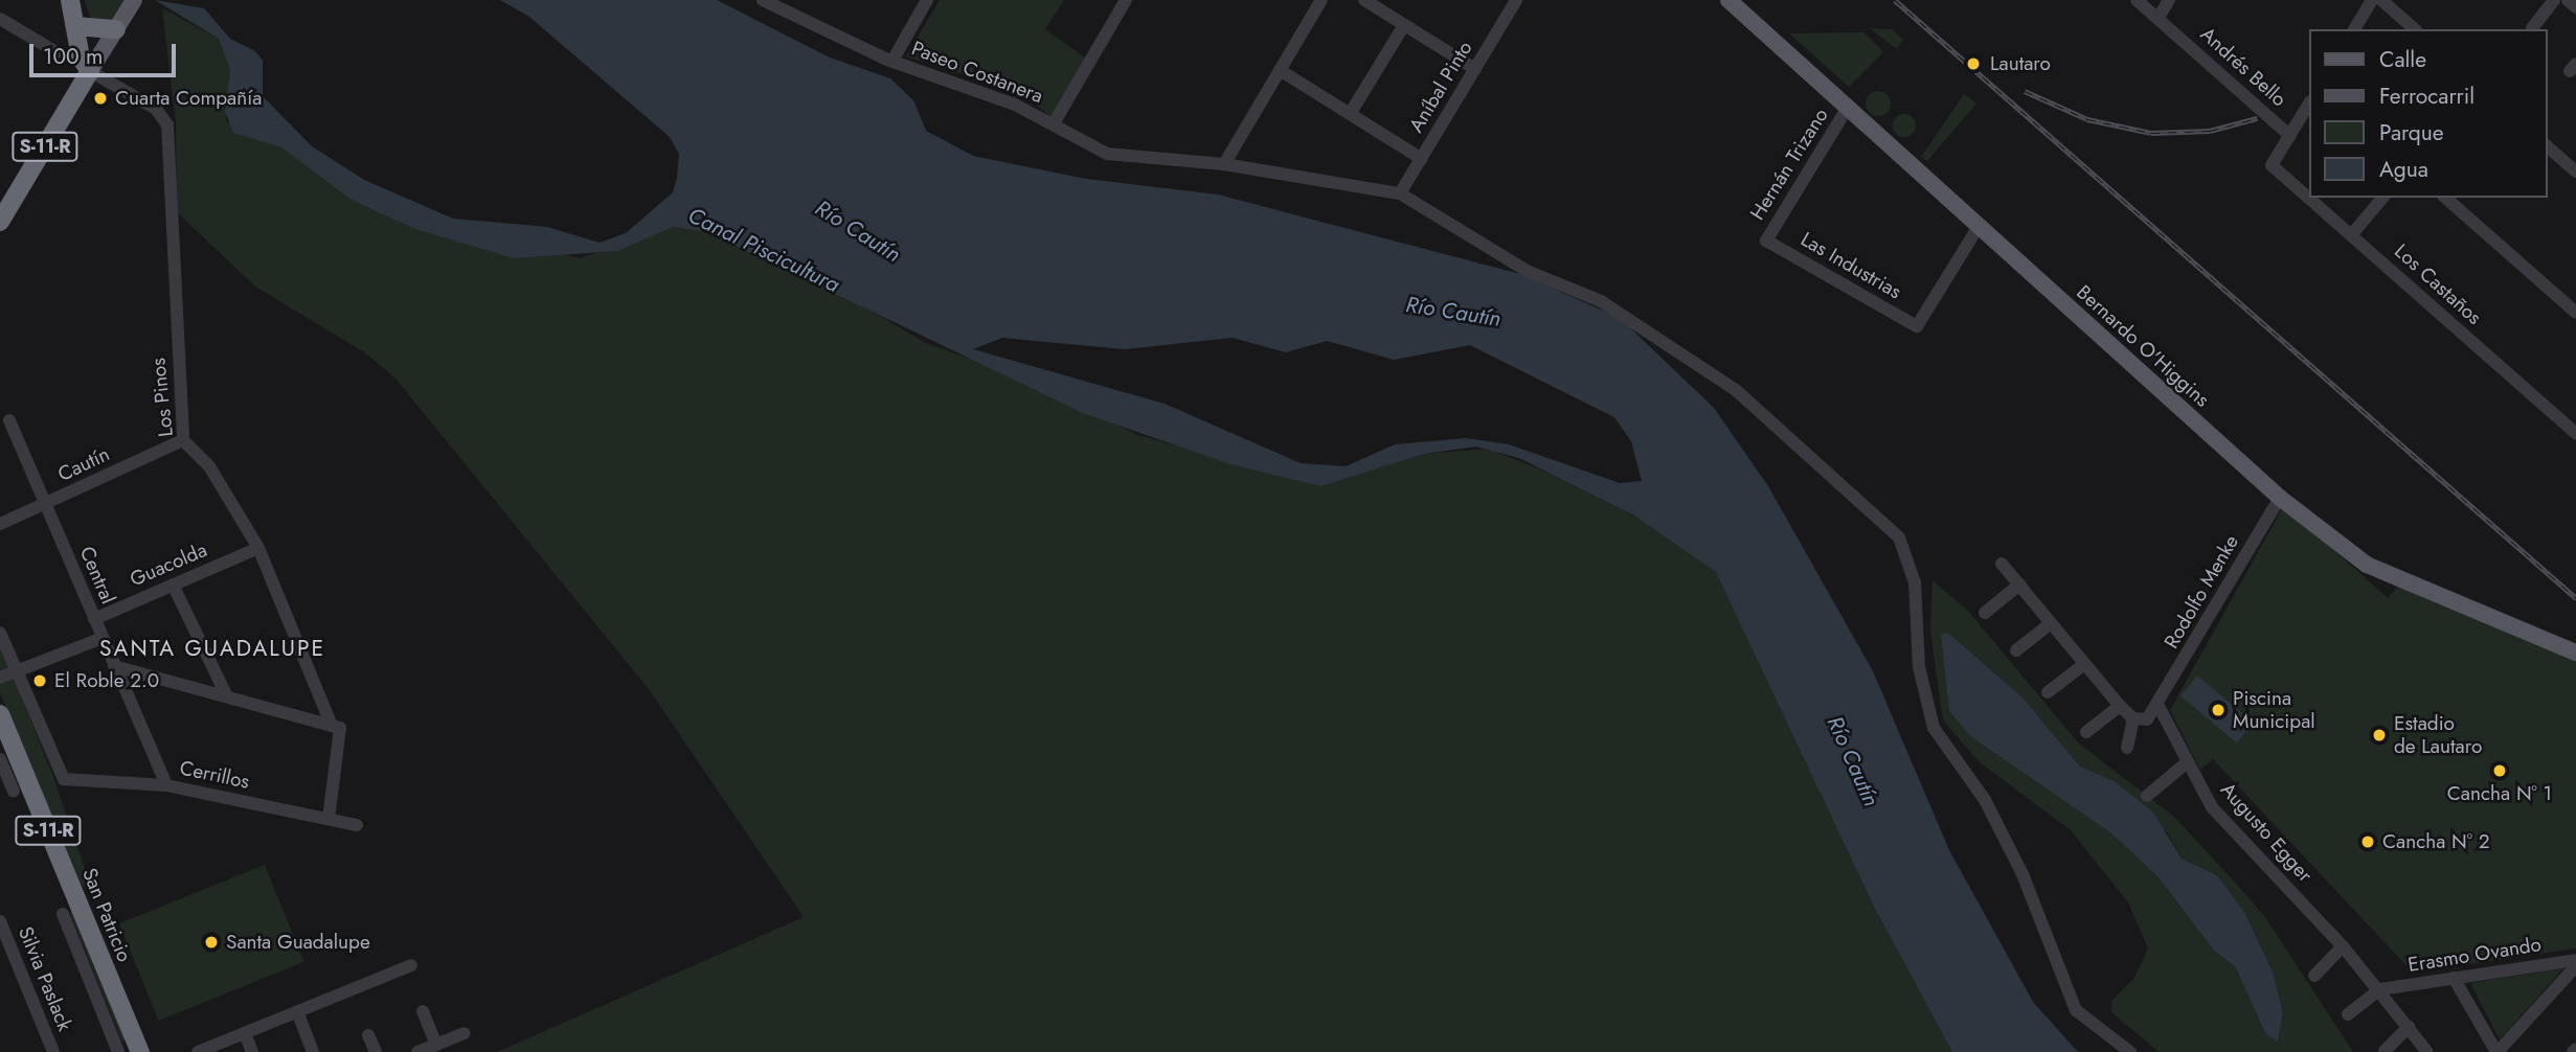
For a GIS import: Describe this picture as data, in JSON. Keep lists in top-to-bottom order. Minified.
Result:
{"streets":{"highway":["S-11-R","San Patricio"],"main road":["Bernardo O'Higgins"],"street":["Andrés Bello","Paseo Costanera","Aníbal Pinto","Hernán Trizano","Las Industrias","Los Castaños","Los Pinos","Cautín","Guacolda","Central","Rodolfo Menke","Cerrillos","Augusto Egger","Erasmo Ovando","Silvia Paslack"]},"crossings":[["Andrés Bello","Los Castaños"],["Paseo Costanera","Aníbal Pinto"],["S-11-R","Los Pinos"],["Hernán Trizano","Las Industrias"],["Hernán Trizano","Bernardo O'Higgins"],["Las Industrias","Bernardo O'Higgins"],["Bernardo O'Higgins","Rodolfo Menke"],["Los Pinos","Cautín"],["Los Pinos","Guacolda"],["Cautín","Central"],["Guacolda","Central"],["Central","Cerrillos"],["Rodolfo Menke","Augusto Egger"],["Augusto Egger","Erasmo Ovando"]],"districts":["SANTA GUADALUPE"],"water":["Río Cautín","Canal Piscicultura"],"places":["Lautaro","Cuarta Compañía","El Roble 2.0","Piscina Municipal","Estadio de Lautaro","Cancha N° 1","Cancha N° 2","Santa Guadalupe"],"legend":["Calle","Ferrocarril","Parque","Agua"],"scale_bar":"100 m"}
